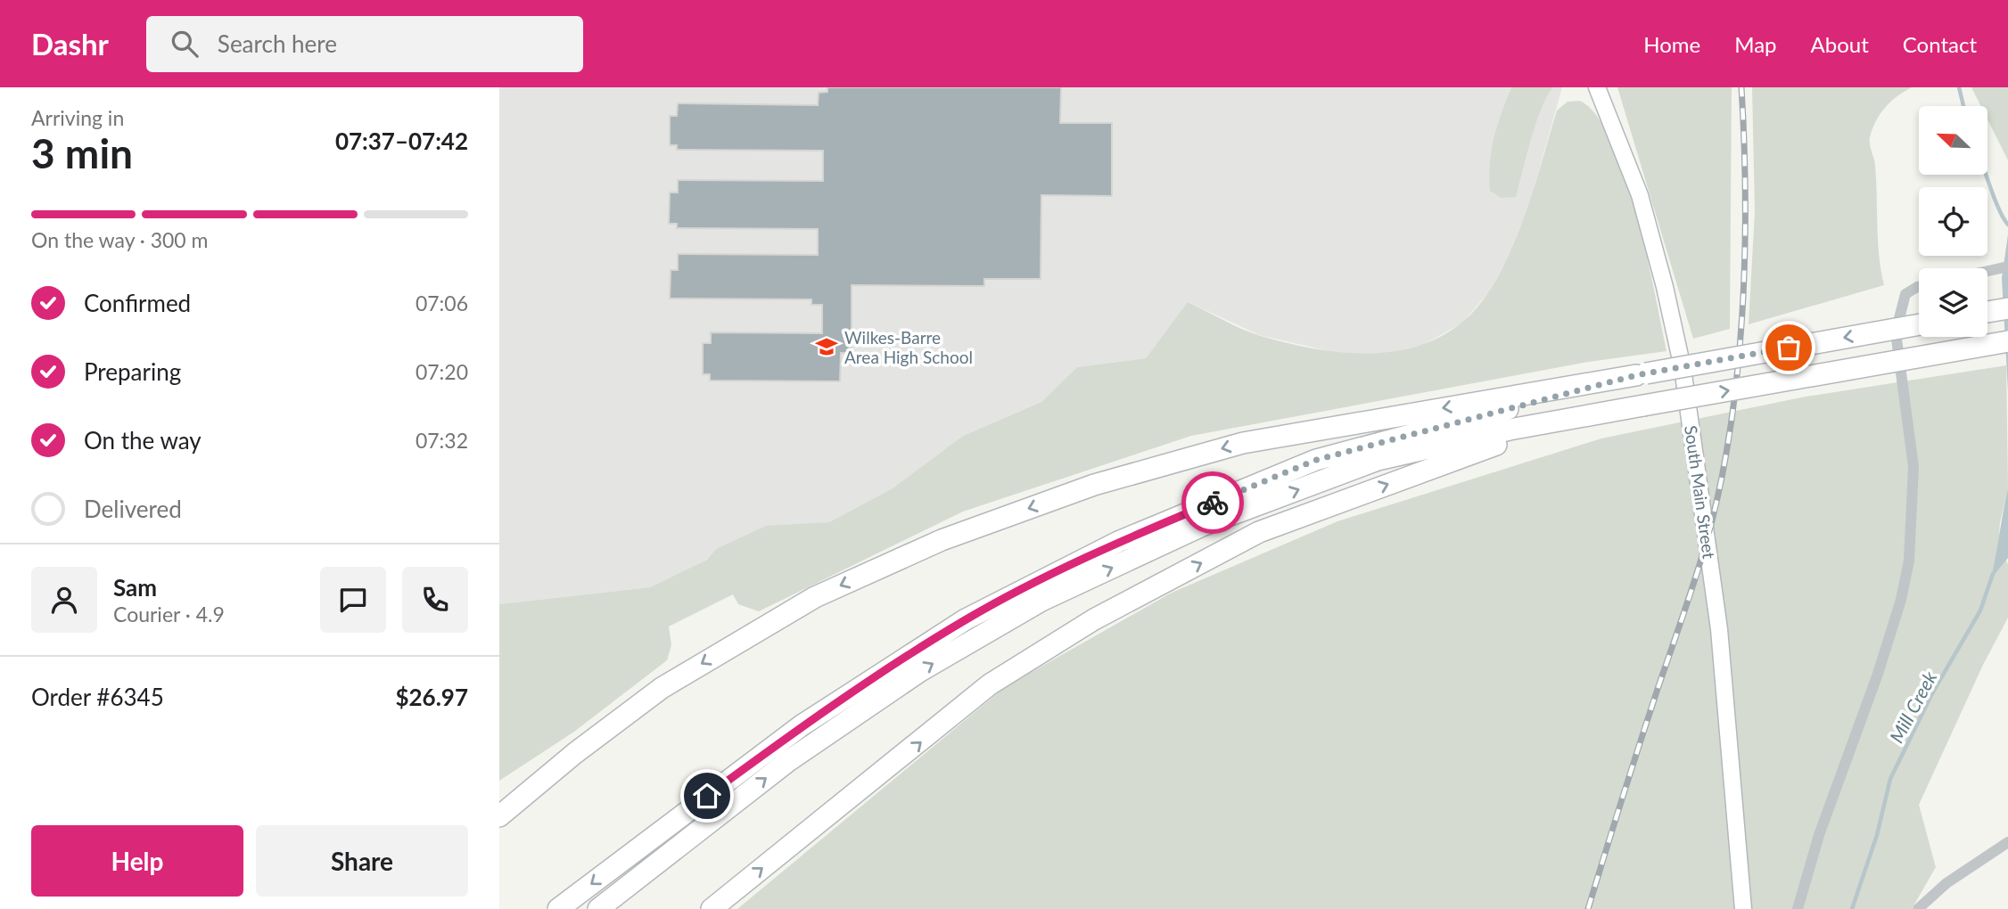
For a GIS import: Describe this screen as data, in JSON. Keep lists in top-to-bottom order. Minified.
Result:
{"streets":{"main road":["South Main Street"]},"water":["Mill Creek"],"places":{"school or university":["Wilkes-Barre Area High School"]},"north":"top left","page":{"header":"Dashr","search":"Search here","nav":["Home","Map","About","Contact"],"heading":["3 min","Arriving in","07:37–07:42"],"panel":["Sam","Courier · 4.9","Order #6345","$26.97"],"bar":"On the way · 300 m","list":[["Confirmed","07:06"],["Preparing","07:20"],["On the way","07:32"],"Delivered"],"buttons":["Help","Share"]}}
